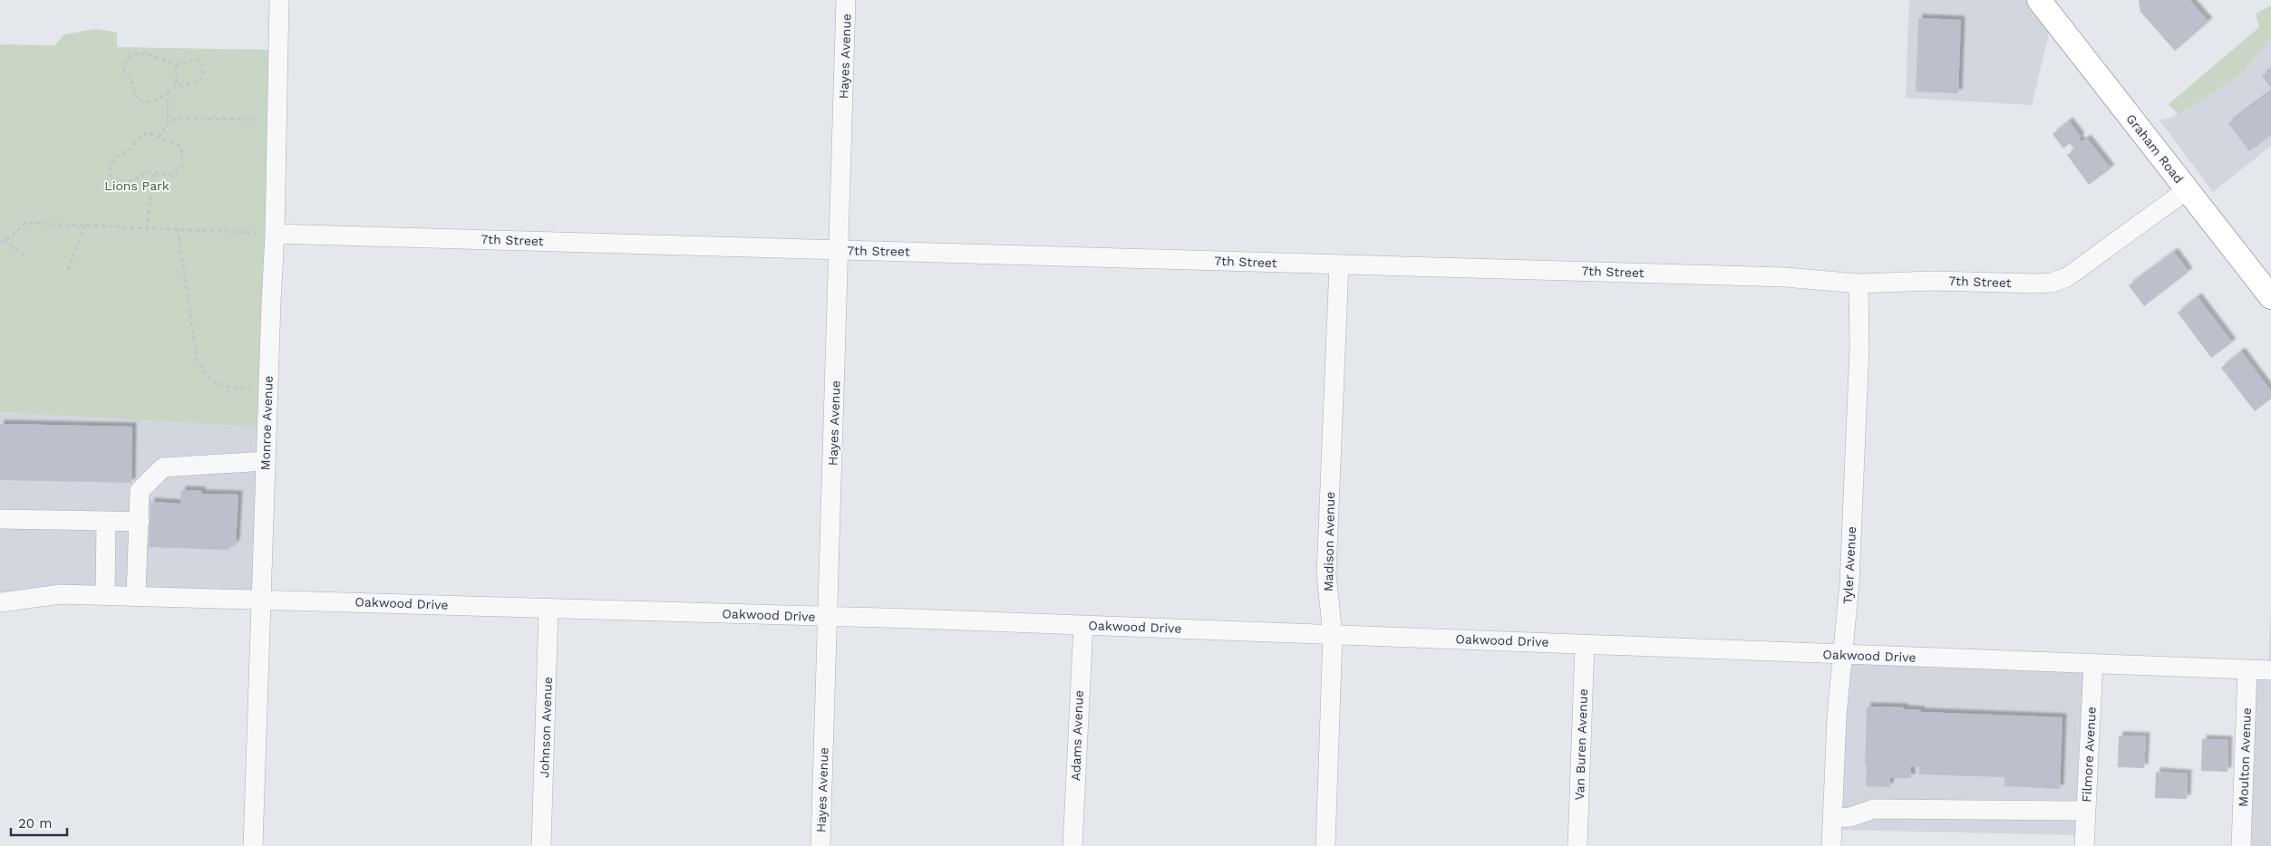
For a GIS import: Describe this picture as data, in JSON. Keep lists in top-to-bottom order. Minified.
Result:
{"streets":{"main road":["Graham Road"],"street":["Hayes Avenue","7th Street","Monroe Avenue","Madison Avenue","Tyler Avenue","Oakwood Drive","Johnson Avenue","Adams Avenue","Van Buren Avenue","Filmore Avenue","Moulton Avenue"]},"crossings":[["Hayes Avenue","7th Street"],["Hayes Avenue","Oakwood Drive"],["Graham Road","7th Street"],["7th Street","Monroe Avenue"],["7th Street","Madison Avenue"],["7th Street","Tyler Avenue"],["Monroe Avenue","Oakwood Drive"],["Madison Avenue","Oakwood Drive"],["Tyler Avenue","Oakwood Drive"],["Oakwood Drive","Johnson Avenue"],["Oakwood Drive","Adams Avenue"],["Oakwood Drive","Van Buren Avenue"],["Oakwood Drive","Filmore Avenue"],["Oakwood Drive","Moulton Avenue"]],"parks":["Lions Park"],"scale_bar":"20 m"}
